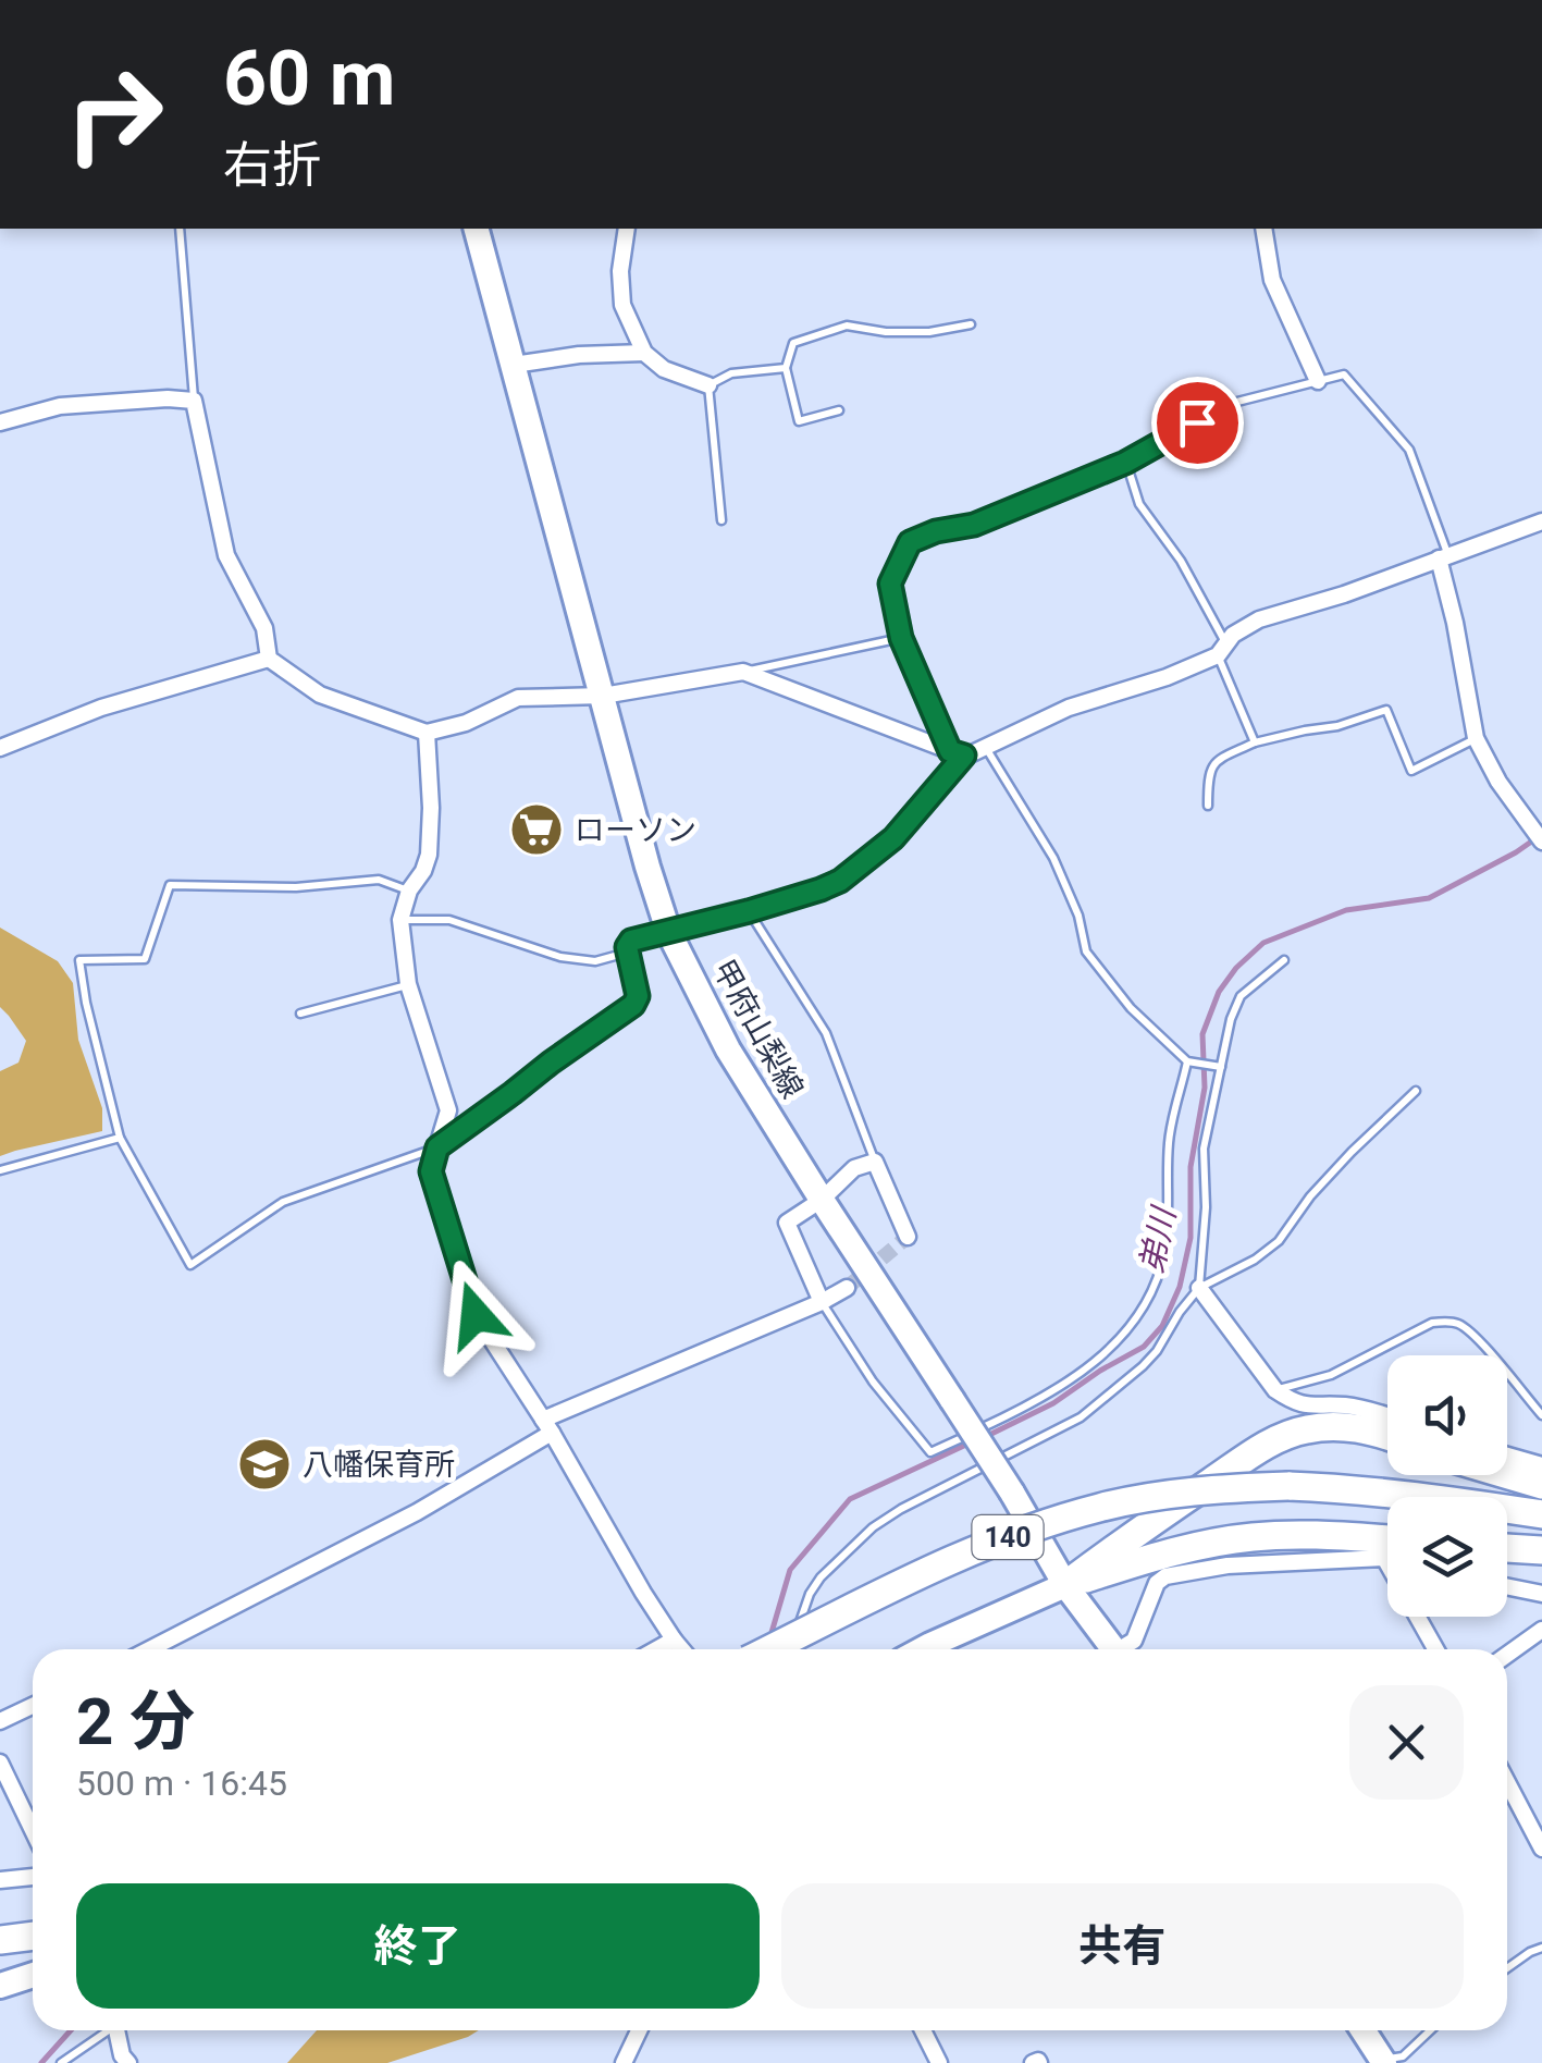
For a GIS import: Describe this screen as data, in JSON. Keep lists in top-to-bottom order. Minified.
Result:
{"streets":{"highway":["140"],"main road":["甲府山梨線"]},"crossings":[["甲府山梨線","140"]],"water":["弟川"],"places":{"supermarket":["ローソン"],"school or university":["八幡保育所"]},"page":{"turn":["60 m","右折"],"heading":["2 分","500 m · 16:45"],"buttons":["終了","共有"]}}
